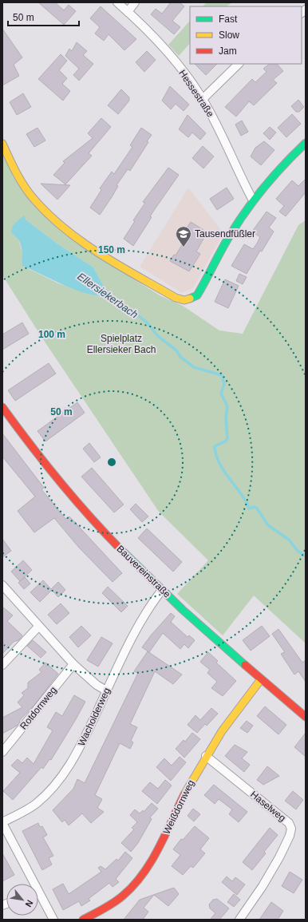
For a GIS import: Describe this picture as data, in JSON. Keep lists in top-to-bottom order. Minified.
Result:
{"streets":{"street":["Hessestraße","Bauvereinstraße","Rotdornweg","Wacholderweg","Haselweg","Weißdornweg"]},"crossings":[["Bauvereinstraße","Wacholderweg"],["Bauvereinstraße","Weißdornweg"],["Haselweg","Weißdornweg"]],"water":["Ellersiekerbach"],"parks":["Spielplatz Ellersieker Bach"],"places":{"school or university":["Tausendfüßler"]},"legend":["Fast","Slow","Jam"],"scale_bar":"50 m","north":"bottom right","rings":["150 m","100 m","50 m"]}
